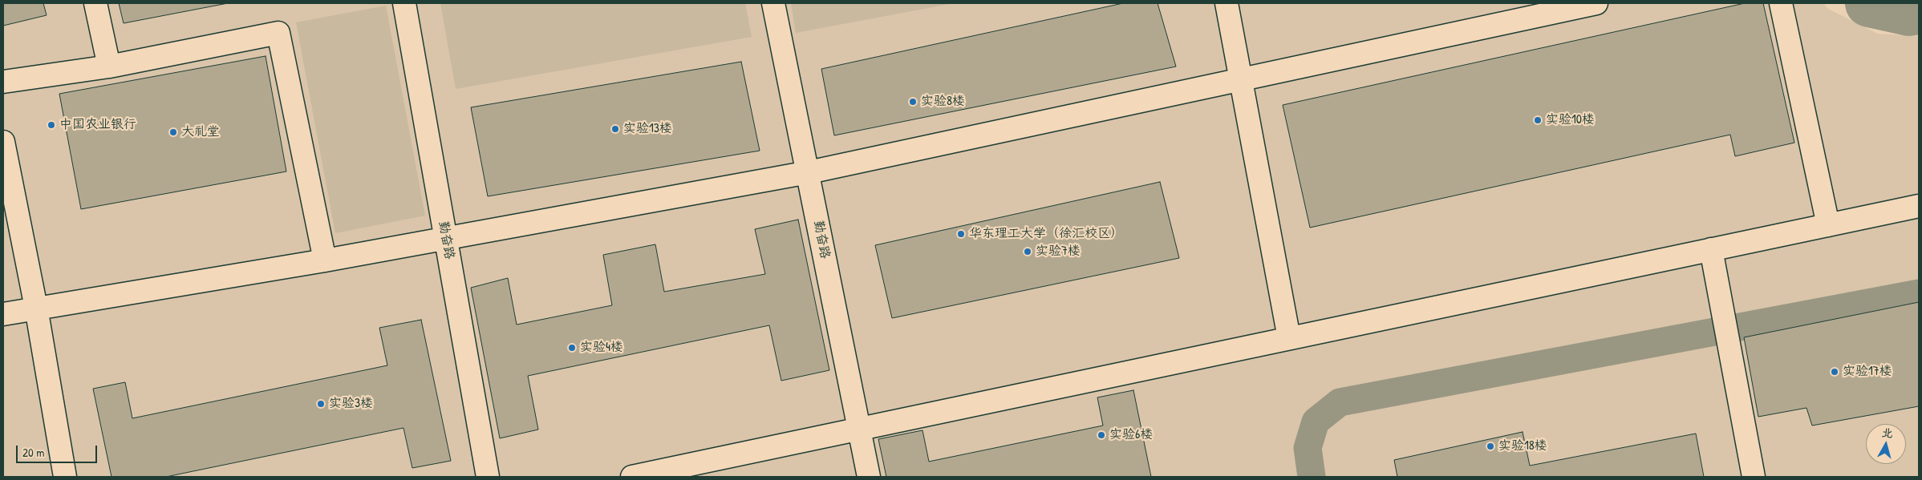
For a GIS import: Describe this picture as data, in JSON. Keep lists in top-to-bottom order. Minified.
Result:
{"streets":{"street":["勤奋路"]},"places":["实验8楼","实验10楼","中国农业银行","实验13楼","大礼堂","华东理工大学（徐汇校区）","实验7楼","实验4楼","实验17楼","实验3楼","实验6楼","实验18楼"],"scale_bar":"20 m","north":"top"}
